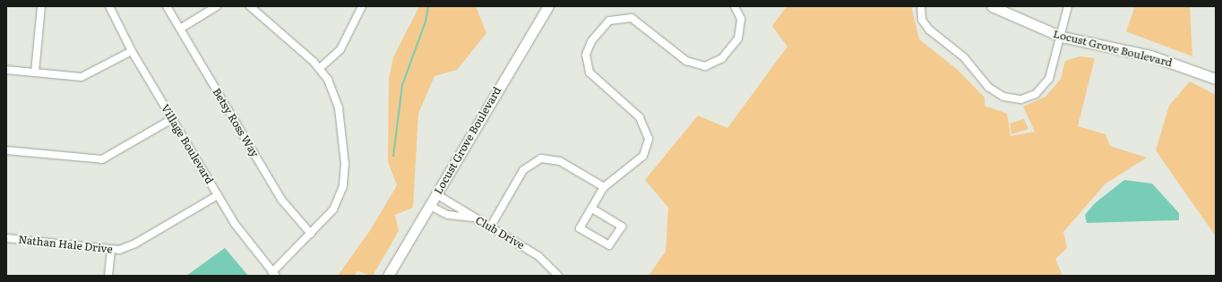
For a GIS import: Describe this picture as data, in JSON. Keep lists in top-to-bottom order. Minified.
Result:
{"streets":{"street":["Locust Grove Boulevard","Betsy Ross Way","Village Boulevard","Club Drive","Nathan Hale Drive"]},"crossings":[["Locust Grove Boulevard","Club Drive"],["Village Boulevard","Nathan Hale Drive"]]}
